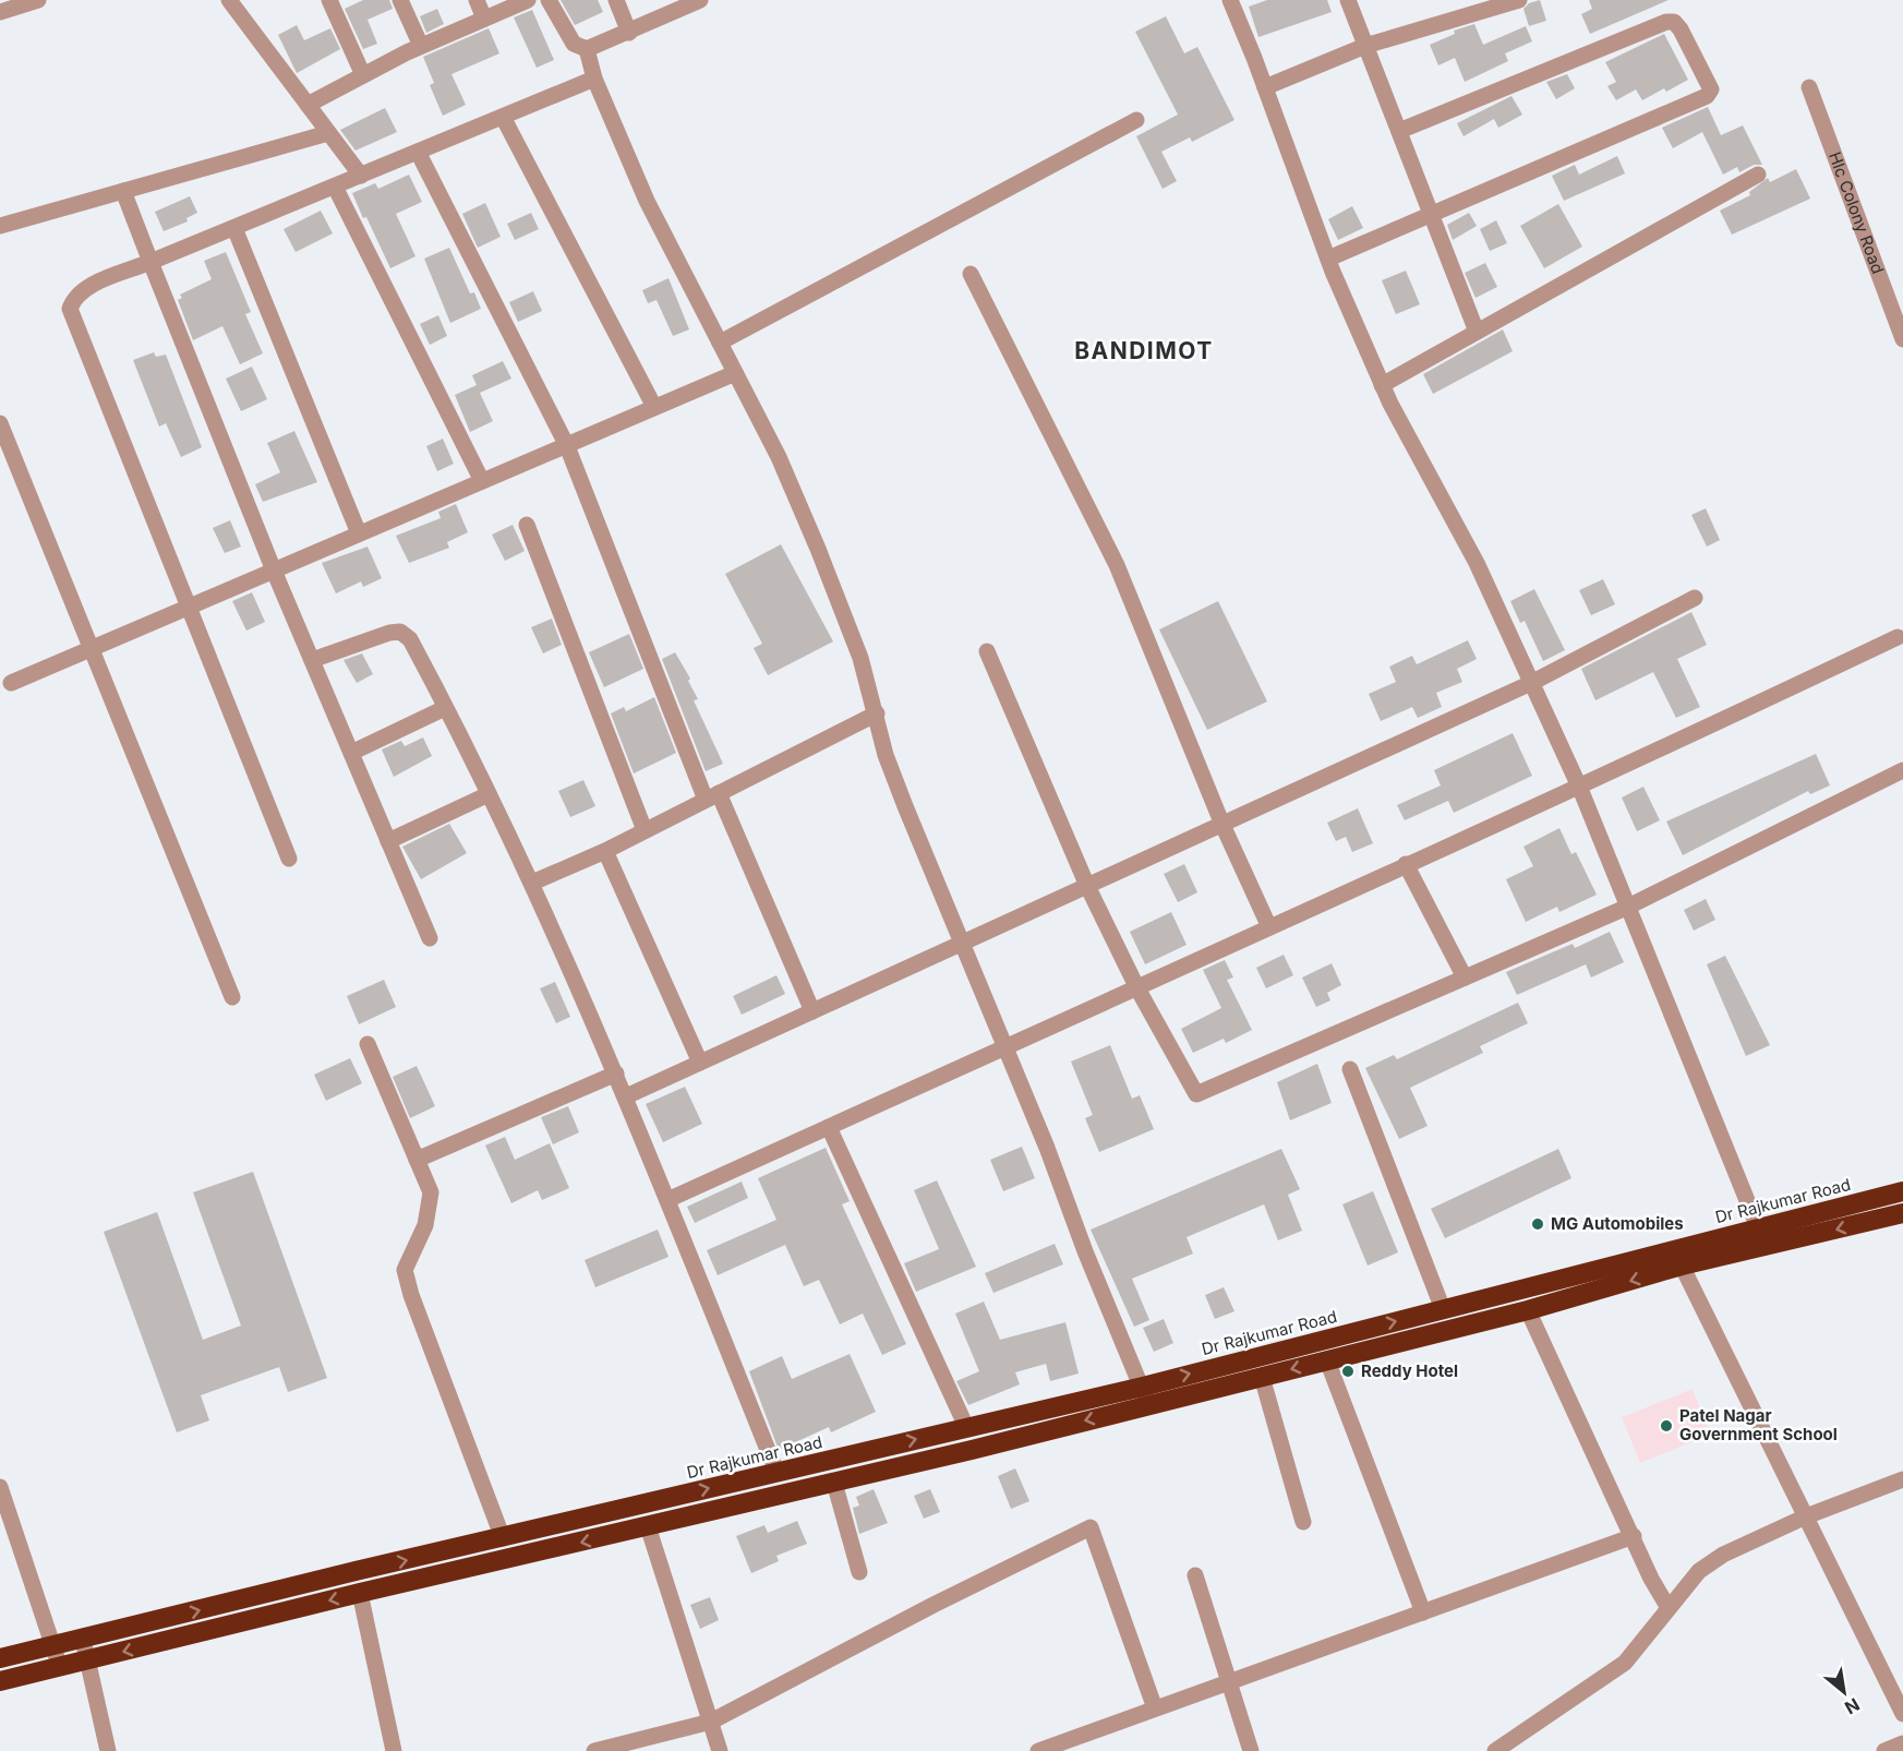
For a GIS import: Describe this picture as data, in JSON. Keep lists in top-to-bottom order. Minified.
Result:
{"streets":{"highway":["Dr Rajkumar Road"],"street":["Hlc Colony Road"]},"districts":["BANDIMOT"],"places":["MG Automobiles","Reddy Hotel","Patel Nagar Government School"],"north":"bottom right"}
